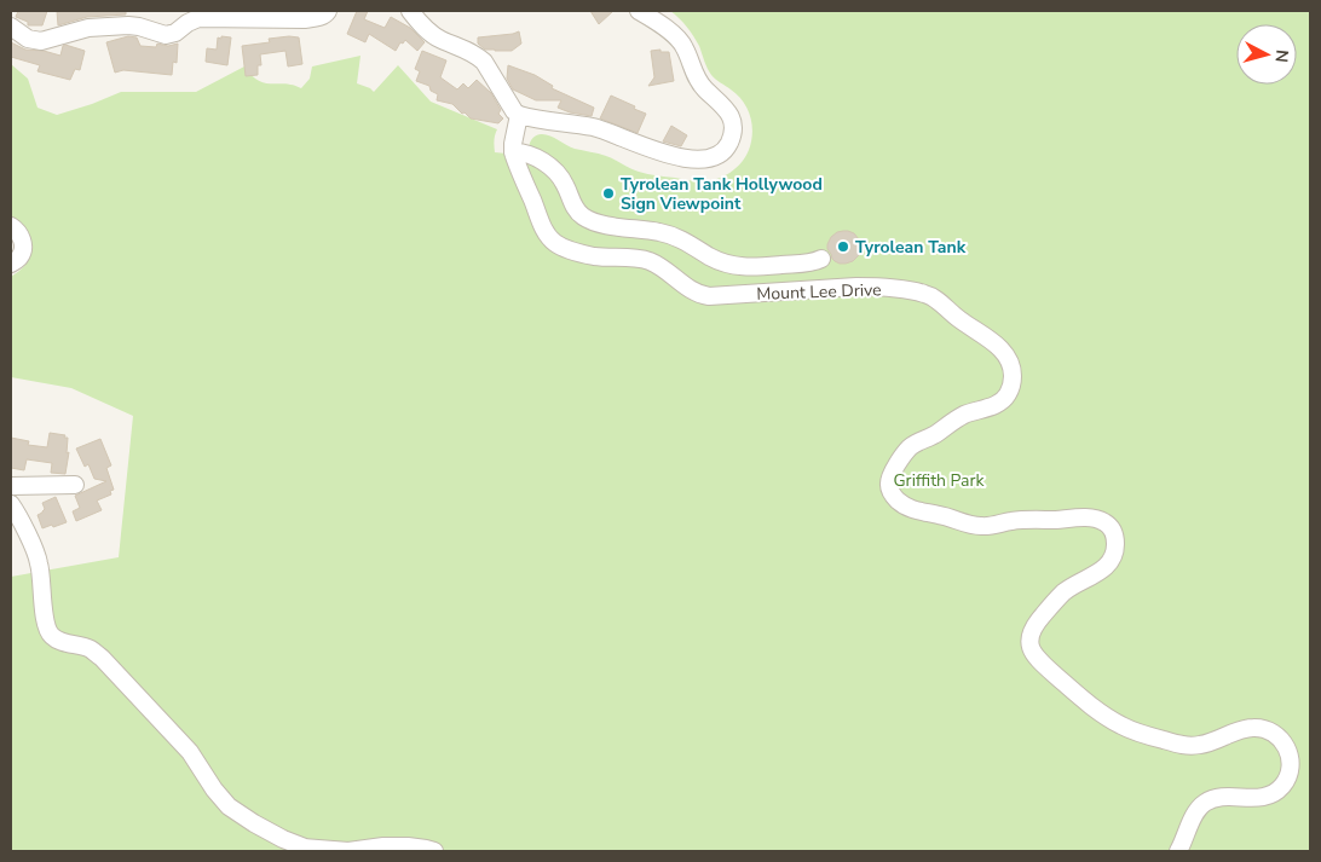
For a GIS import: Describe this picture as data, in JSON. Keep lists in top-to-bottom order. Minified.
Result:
{"streets":{"street":["Mount Lee Drive"]},"parks":["Griffith Park"],"places":["Tyrolean Tank Hollywood Sign Viewpoint","Tyrolean Tank"],"north":"right"}
